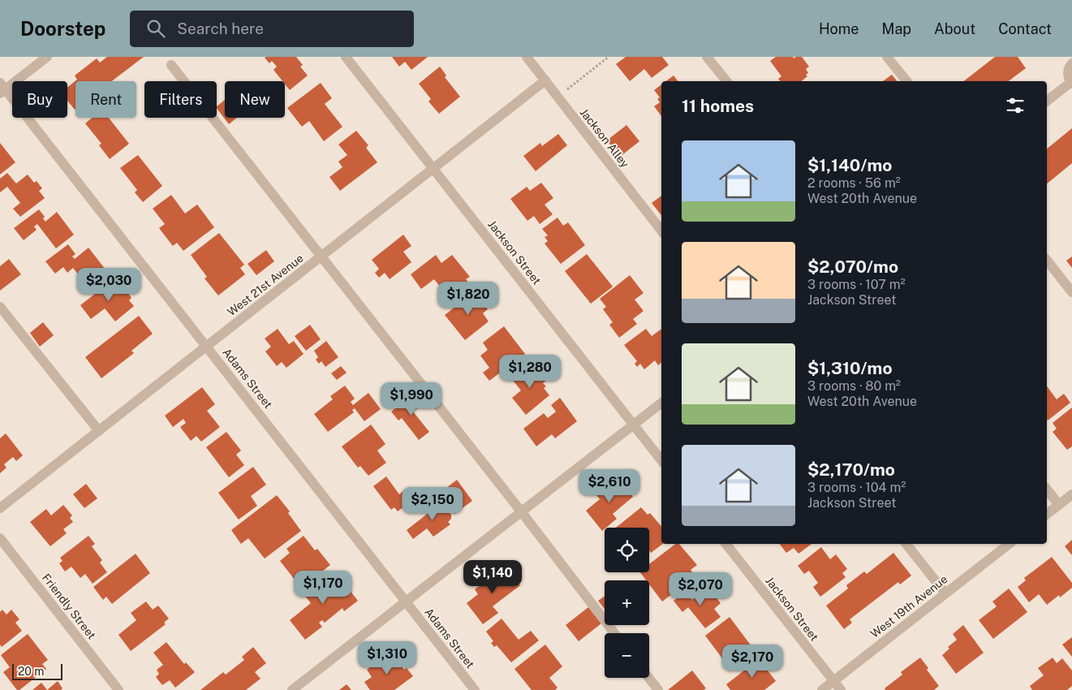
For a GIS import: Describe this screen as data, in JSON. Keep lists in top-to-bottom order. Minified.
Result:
{"streets":{"street":["Jackson Alley","Jackson Street","West 21st Avenue","Adams Street","Friendly Street","West 19th Avenue"]},"crossings":[["Jackson Alley","West 21st Avenue"],["Jackson Street","West 21st Avenue"],["Jackson Street","West 19th Avenue"],["West 21st Avenue","Adams Street"]],"scale_bar":"20 m","page":{"header":"Doorstep","search":"Search here","nav":["Home","Map","About","Contact"],"chip":["Buy","Rent","Filters","New"],"heading":"11 homes","list":[{"name":"$1,140/mo","note":"2 rooms · 56 m² · West 20th Avenue"},{"name":"$2,070/mo","note":"3 rooms · 107 m² · Jackson Street"},{"name":"$1,310/mo","note":"3 rooms · 80 m² · West 20th Avenue"},{"name":"$2,170/mo","note":"3 rooms · 104 m² · Jackson Street"}],"price":["$2,030","$1,820","$1,280","$1,990","$2,610","$2,150","$1,140","$1,170","$2,070","$1,310","$2,170"],"map_buttons":["+","−"],"scale":"20 m"}}
